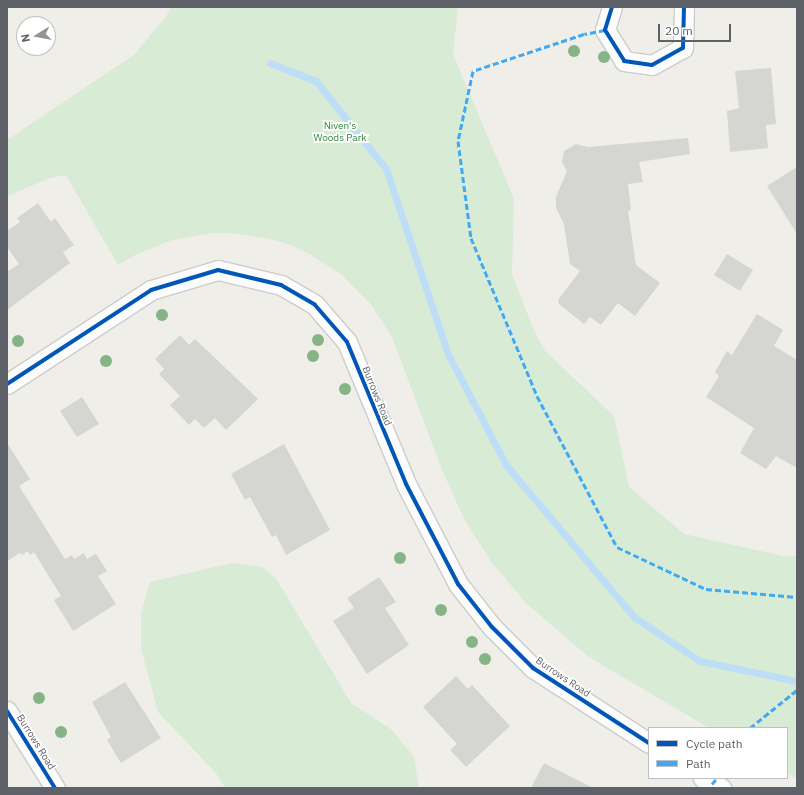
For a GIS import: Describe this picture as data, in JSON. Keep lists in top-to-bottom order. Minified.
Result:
{"streets":{"street":["Burrows Road"]},"parks":["Niven's Woods Park"],"legend":["Cycle path","Path"],"scale_bar":"20 m","north":"left"}
